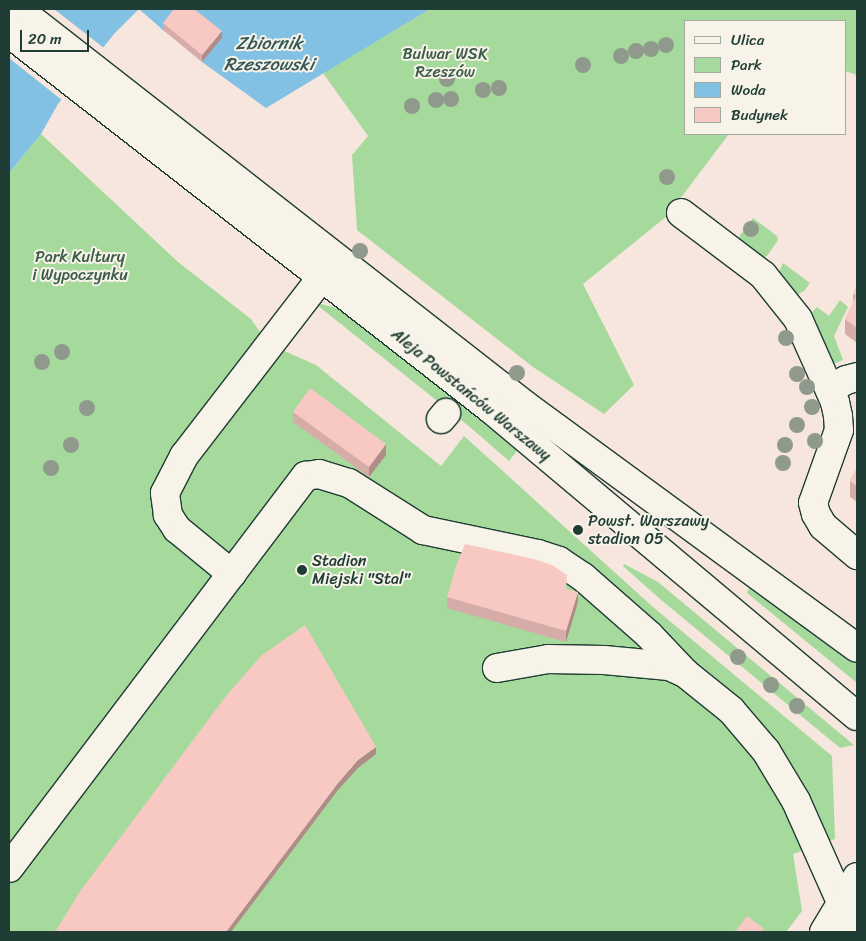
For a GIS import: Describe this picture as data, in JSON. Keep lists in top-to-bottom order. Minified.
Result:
{"streets":{"main road":["Aleja Powstańców Warszawy"]},"water":["Zbiornik Rzeszowski"],"parks":["Bulwar WSK Rzeszów","Park Kultury i Wypoczynku"],"places":["Powst. Warszawy stadion 05","Stadion Miejski \"Stal\""],"legend":["Ulica","Park","Woda","Budynek"],"scale_bar":"20 m"}
